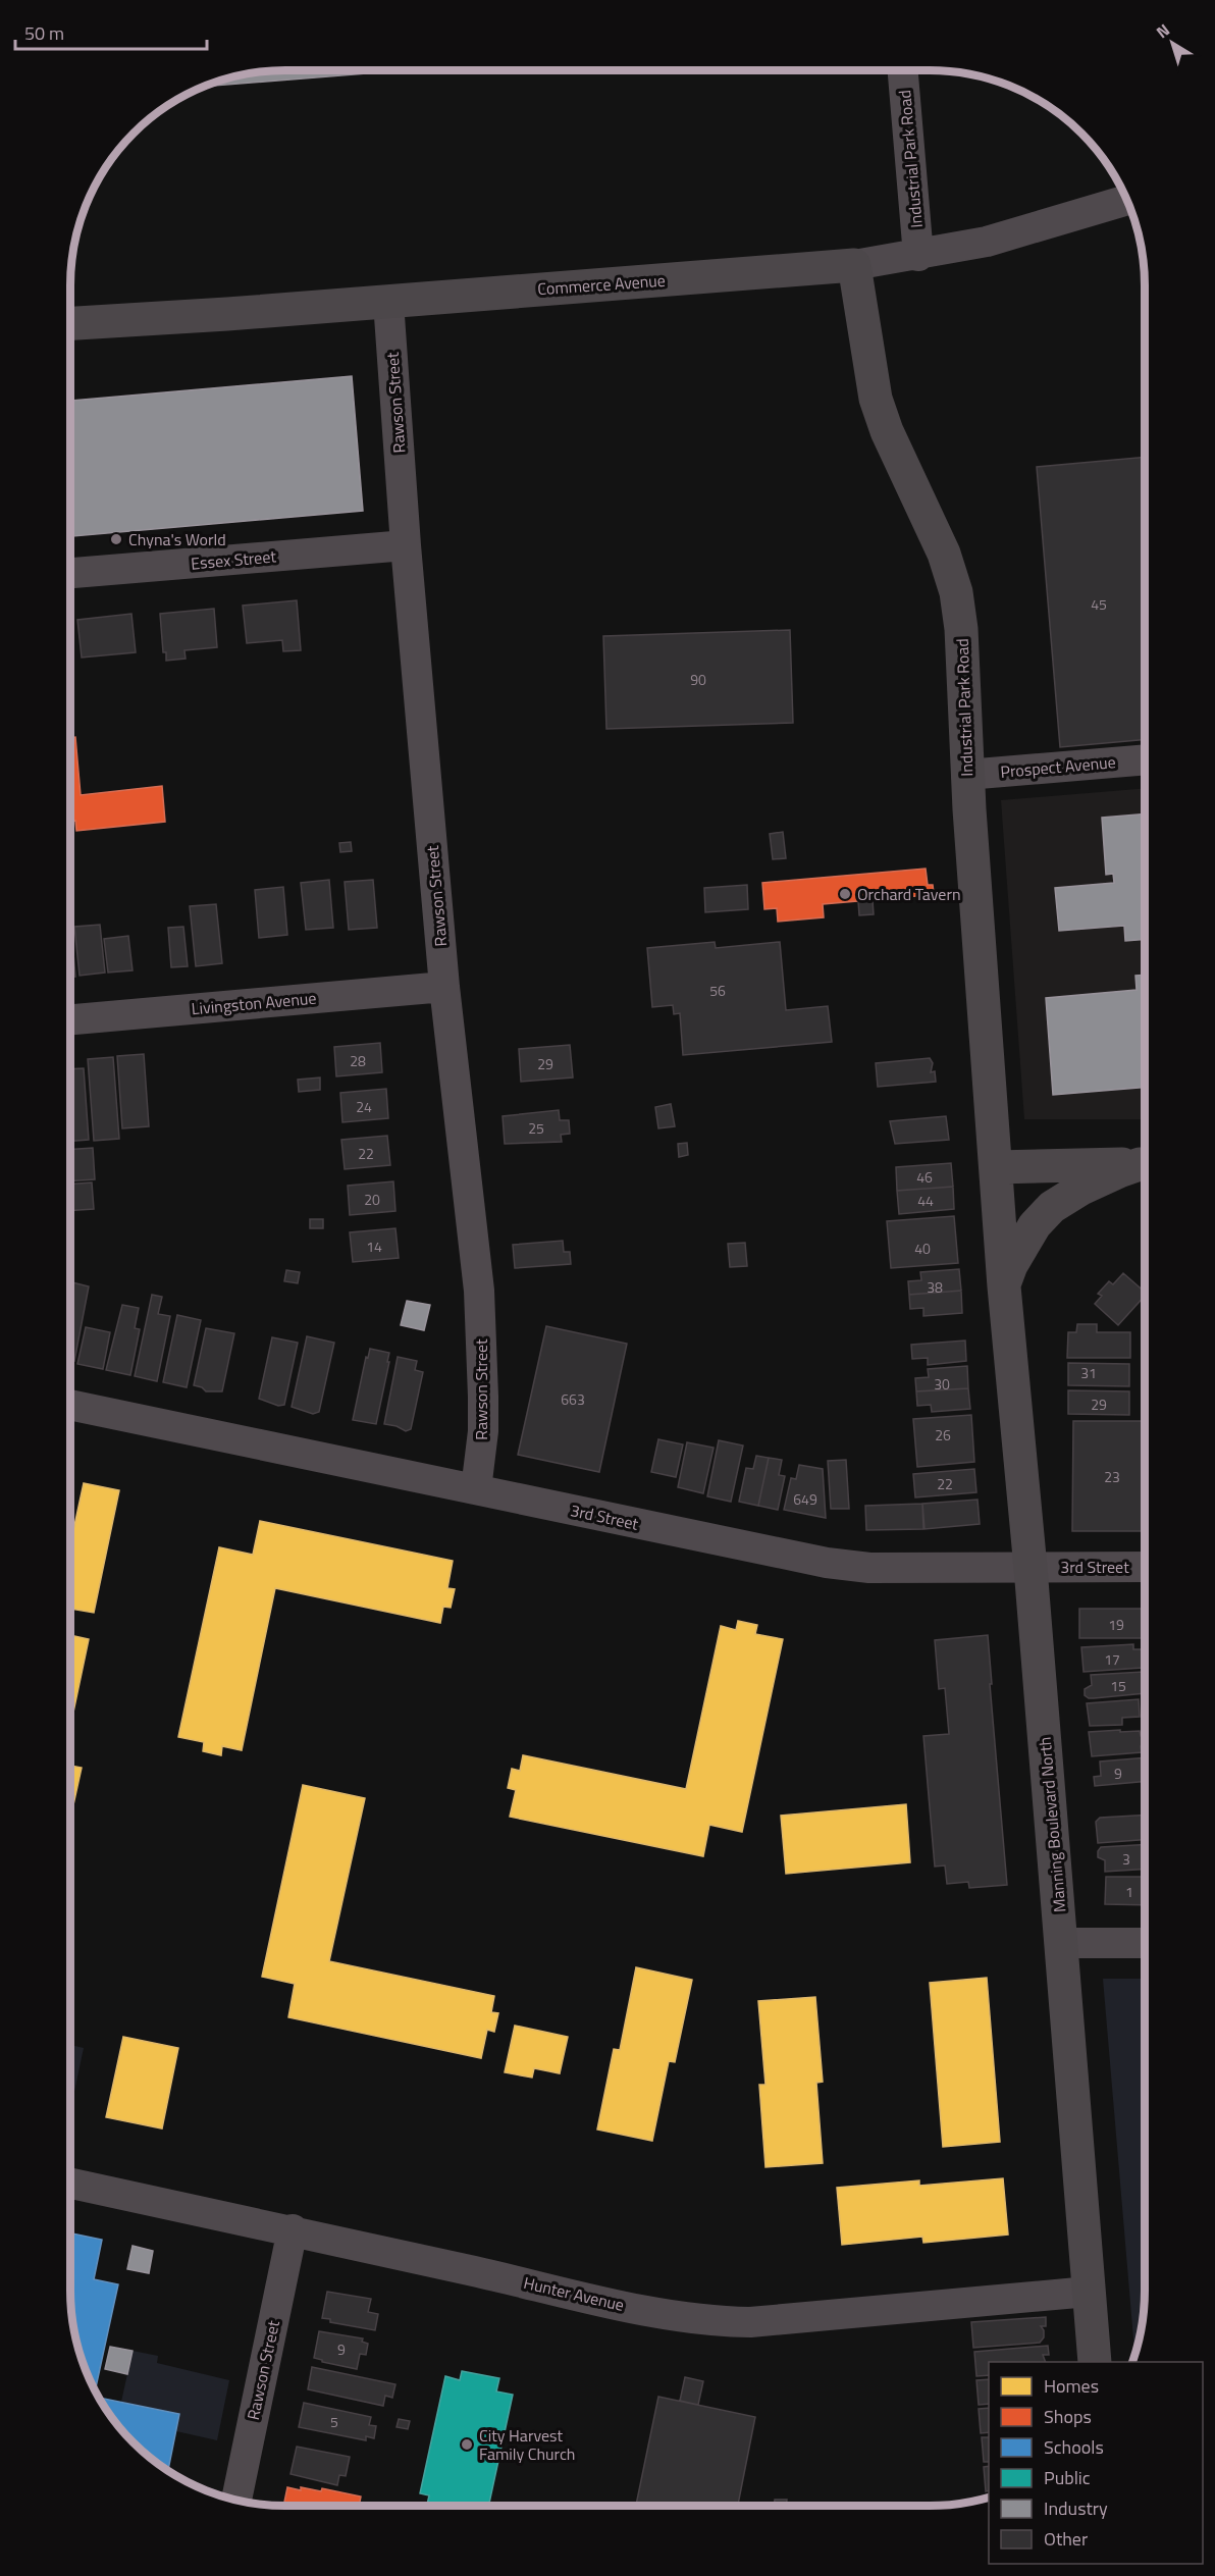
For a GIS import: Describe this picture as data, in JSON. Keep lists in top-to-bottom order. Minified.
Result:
{"streets":{"street":["Industrial Park Road","Commerce Avenue","Rawson Street","Essex Street","Prospect Avenue","Livingston Avenue","3rd Street","Manning Boulevard North","Hunter Avenue"]},"crossings":[["Industrial Park Road","Commerce Avenue"],["Industrial Park Road","Prospect Avenue"],["Industrial Park Road","Manning Boulevard North"],["Commerce Avenue","Rawson Street"],["Rawson Street","Essex Street"],["Rawson Street","Livingston Avenue"],["Rawson Street","3rd Street"],["Rawson Street","Hunter Avenue"],["3rd Street","Manning Boulevard North"],["Manning Boulevard North","Hunter Avenue"]],"places":["Chyna's World","Orchard Tavern","City Harvest Family Church"],"house_numbers":["45","90","56","28","29","24","25","22","46","20","44","14","40","38","31","30","663","29","26","23","22","649","19","17","15","9","3","1","9","5"],"legend":["Homes","Shops","Schools","Public","Industry","Other"],"scale_bar":"50 m","north":"top left"}
